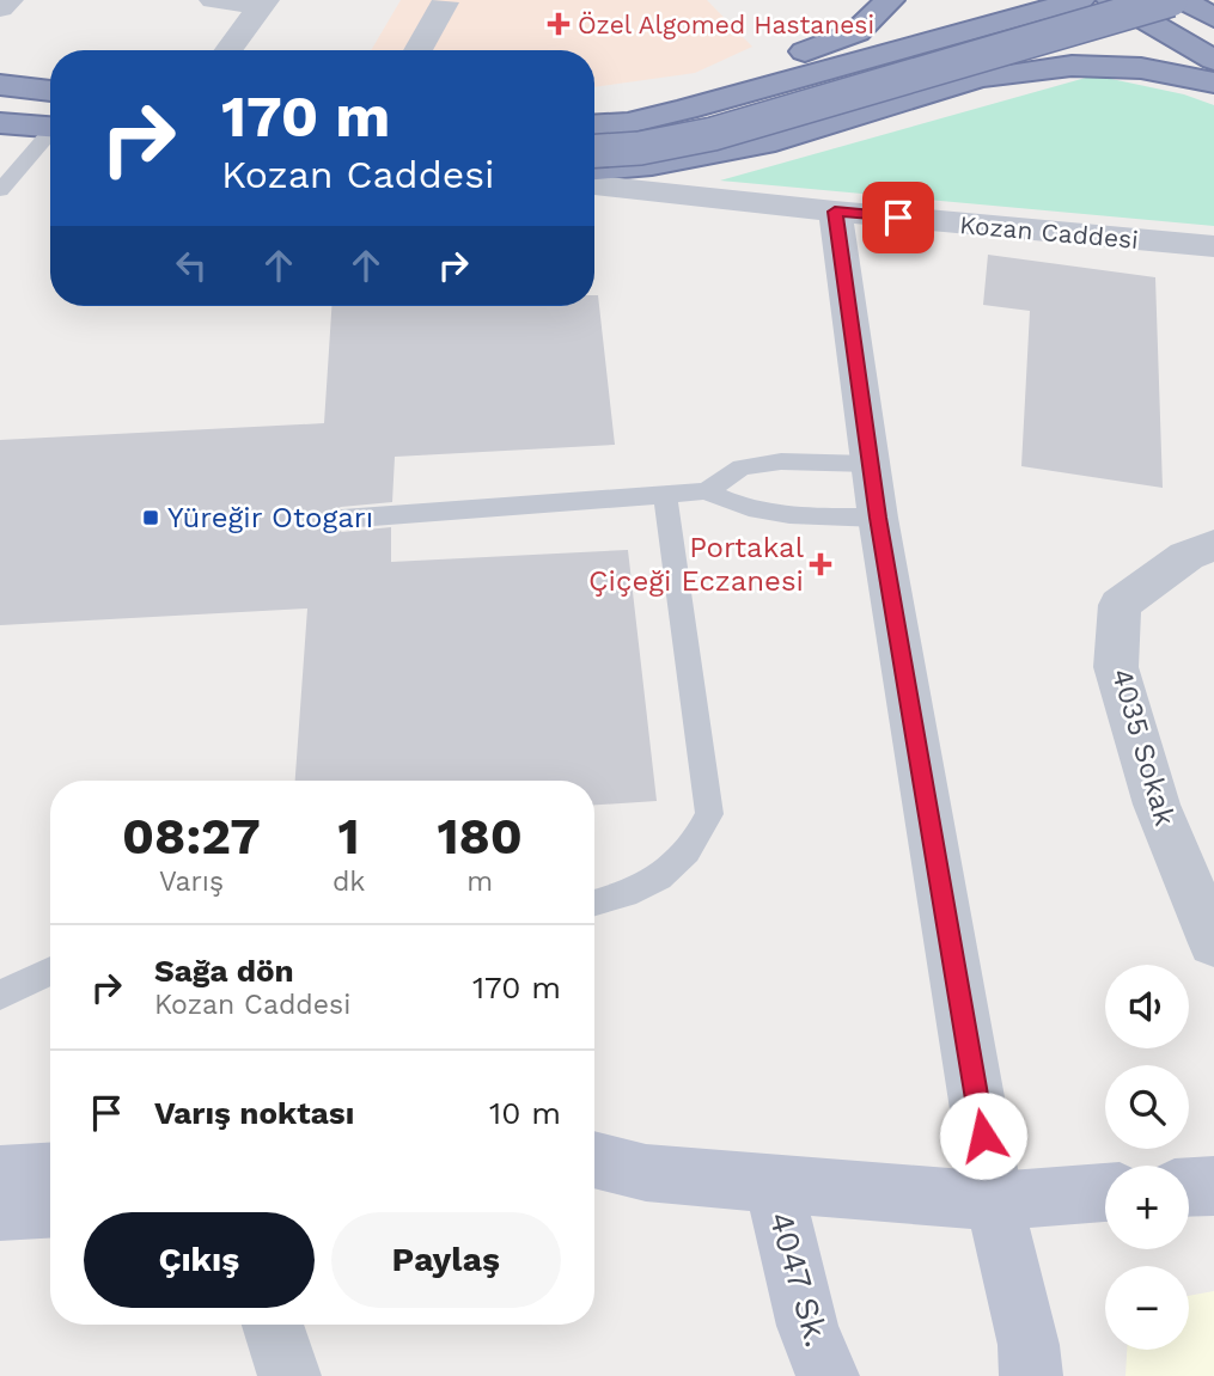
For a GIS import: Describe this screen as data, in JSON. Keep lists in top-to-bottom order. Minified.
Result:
{"streets":{"main road":["4047 Sk."],"street":["Kozan Caddesi","4035 Sokak"]},"places":{"health":["Özel Algomed Hastanesi","Portakal Çiçeği Eczanesi"],"transit":["Yüreğir Otogarı"]},"page":{"turn":["170 m","Kozan Caddesi"],"eta":["08:27","Varış","1","dk","180","m"],"list":[{"name":"Sağa dön","note":"Kozan Caddesi","value":"170 m"},{"name":"Varış noktası","value":"10 m"}],"map_buttons":["+","−"],"buttons":["Çıkış","Paylaş"]}}
